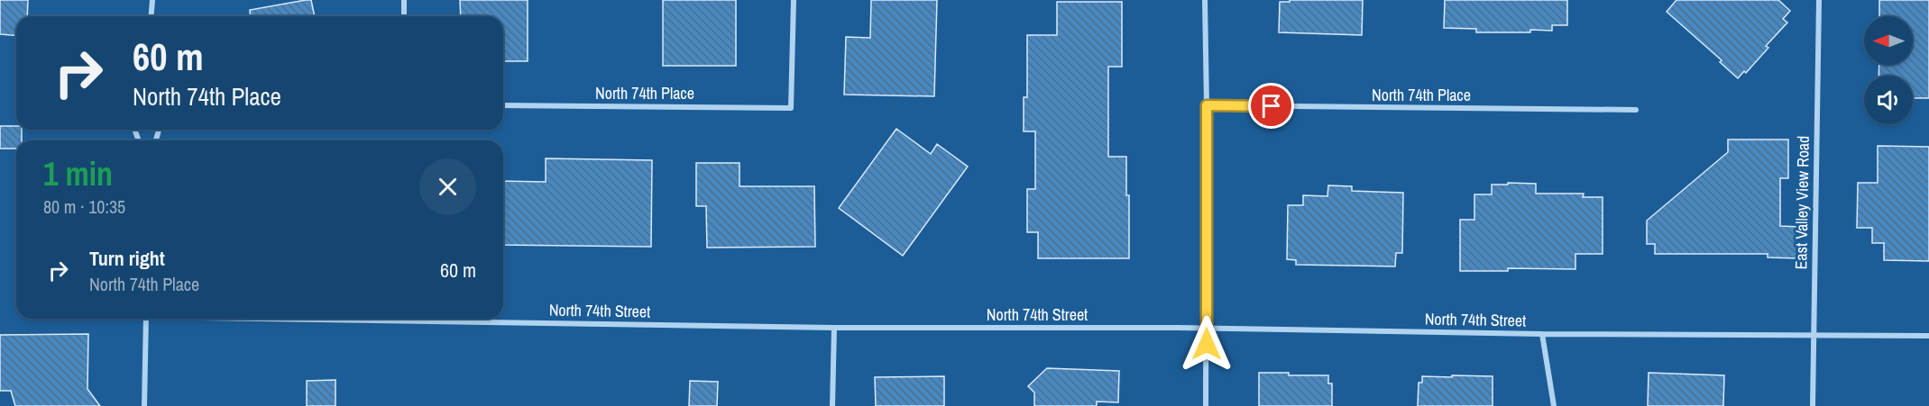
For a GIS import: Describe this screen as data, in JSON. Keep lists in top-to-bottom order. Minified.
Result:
{"streets":{"street":["North 74th Place","East Valley View Road","North 74th Street"]},"crossings":[["East Valley View Road","North 74th Street"]],"north":"left","page":{"turn":["60 m","North 74th Place"],"heading":["1 min","80 m · 10:35"],"list":[{"name":"Turn right","note":"North 74th Place","value":"60 m"}]}}
